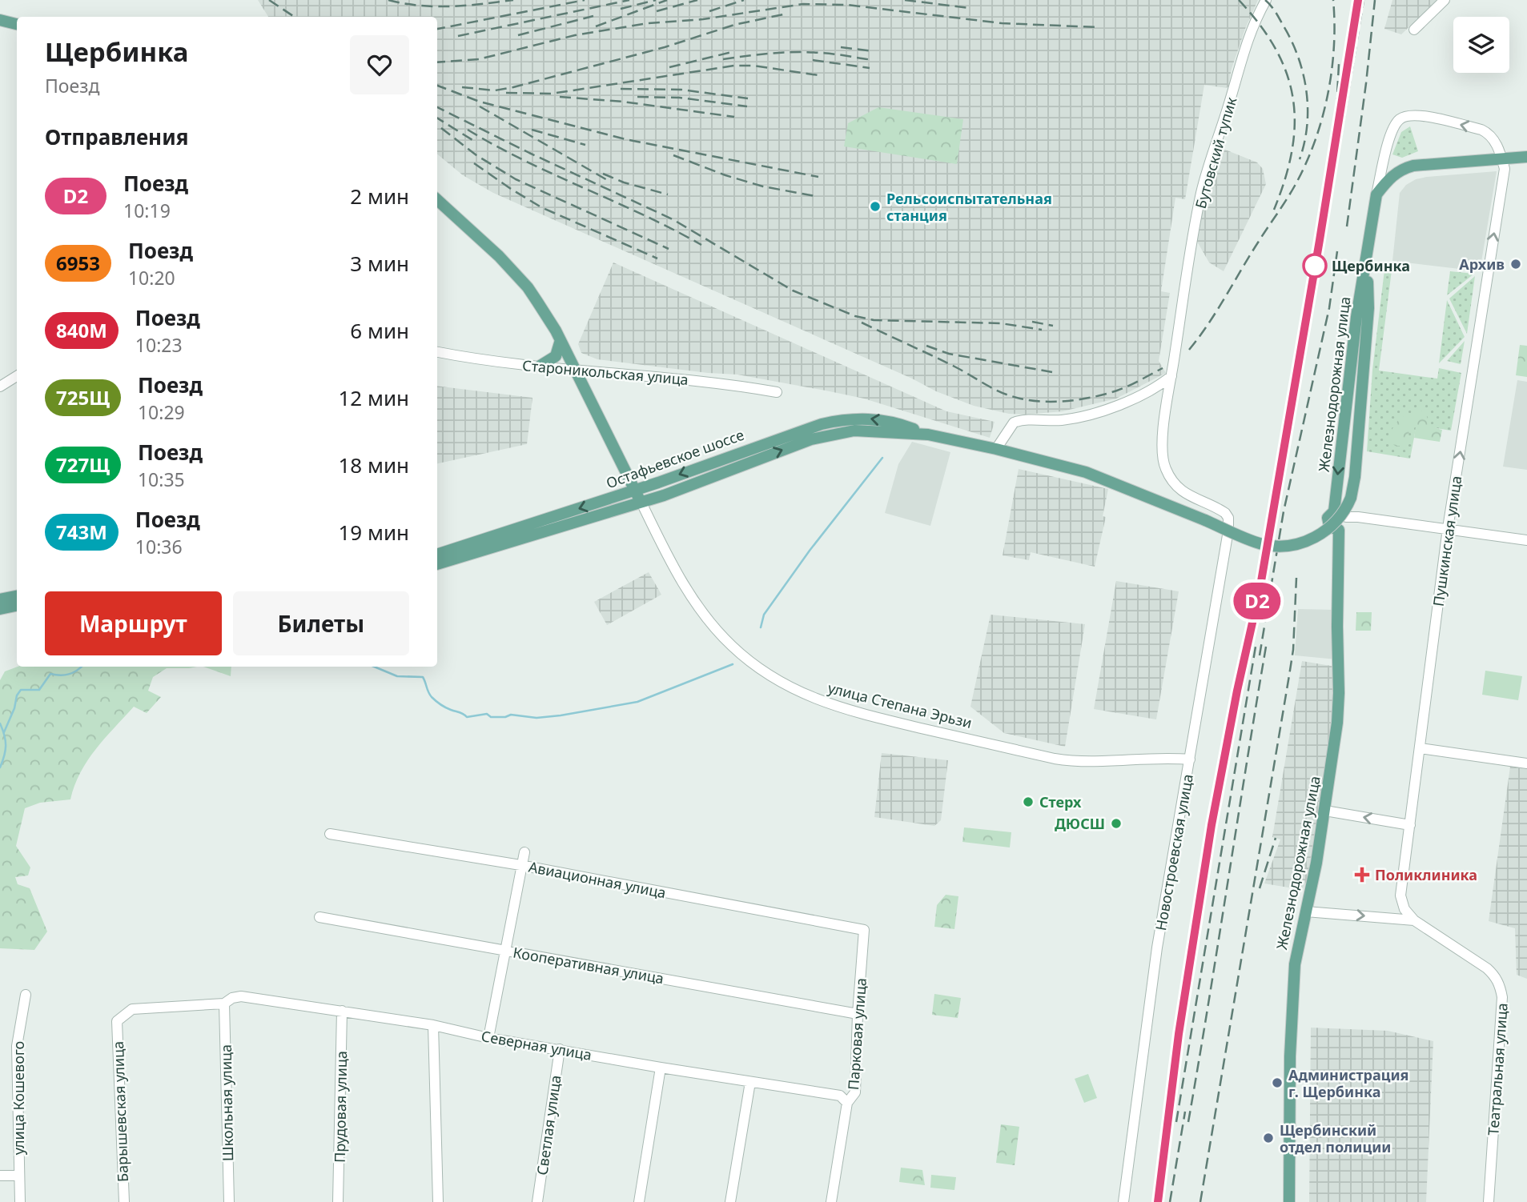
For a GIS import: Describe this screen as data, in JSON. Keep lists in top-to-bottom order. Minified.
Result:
{"streets":{"main road":["Железнодорожная улица","Остафьевское шоссе","улица Степана Эрьзи"],"street":["Бутовский тупик","Староникольская улица","Пушкинская улица","Новостроевская улица","Авиационная улица","Кооперативная улица","Парковая улица","Северная улица","Театральная улица","улица Кошевого","Школьная улица","Прудовая улица","Барышевская улица","Светлая улица"]},"crossings":[["Бутовский тупик","Новостроевская улица"],["Староникольская улица","улица Степана Эрьзи"],["Железнодорожная улица","Остафьевское шоссе"],["Железнодорожная улица","Театральная улица"],["Остафьевское шоссе","улица Степана Эрьзи"],["Пушкинская улица","Театральная улица"],["улица Степана Эрьзи","Новостроевская улица"],["Авиационная улица","Парковая улица"],["Кооперативная улица","Парковая улица"],["Парковая улица","Северная улица"],["Северная улица","Школьная улица"],["Северная улица","Прудовая улица"],["Северная улица","Барышевская улица"],["Северная улица","Светлая улица"]],"one_way":["Пушкинская улица"],"places":{"other":["Рельсоиспытательная станция","Архив","Щербинка","Стерх","ДЮСШ","Администрация г. Щербинка","Щербинский отдел полиции"],"health":["Поликлиника"]},"page":{"on_map":"D2","heading":[["Щербинка","Поезд"],"Отправления"],"list":[{"mark":"D2","name":"Поезд","note":"10:19","value":"2 мин"},{"mark":"6953","name":"Поезд","note":"10:20","value":"3 мин"},{"mark":"840М","name":"Поезд","note":"10:23","value":"6 мин"},{"mark":"725Щ","name":"Поезд","note":"10:29","value":"12 мин"},{"mark":"727Щ","name":"Поезд","note":"10:35","value":"18 мин"},{"mark":"743М","name":"Поезд","note":"10:36","value":"19 мин"}],"buttons":["Маршрут","Билеты"]}}
